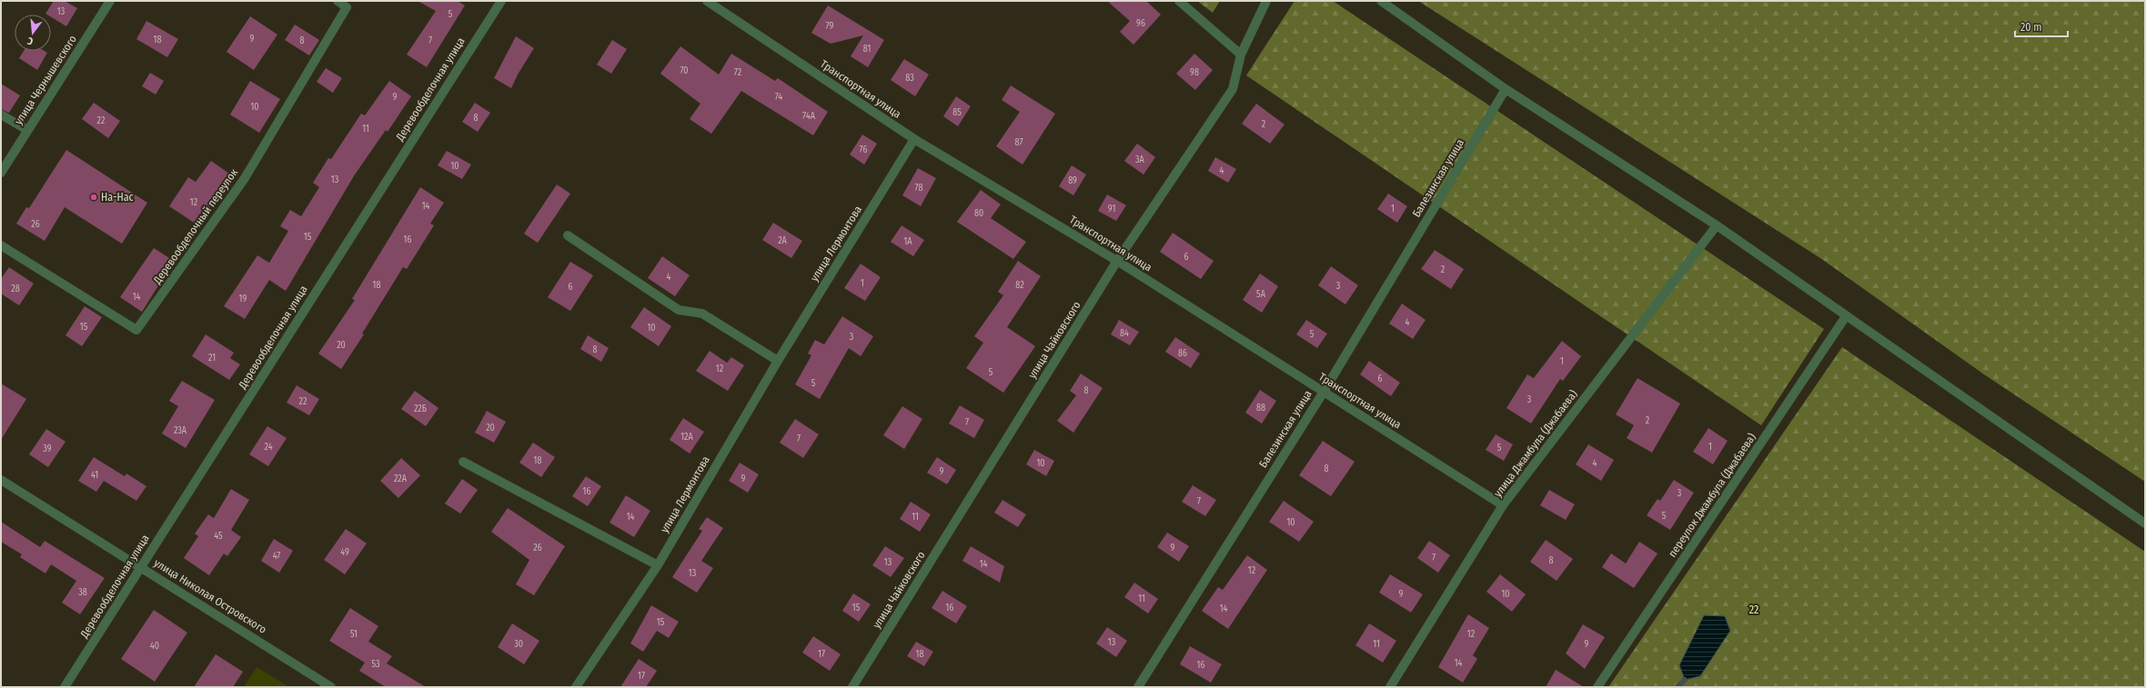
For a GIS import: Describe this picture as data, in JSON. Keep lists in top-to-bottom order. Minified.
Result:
{"streets":{"street":["улица Чернышевского","Деревообделочная улица","Транспортная улица","Балезинская улица","Деревообделочный переулок","улица Лермонтова","улица Чайковского","улица Джамбула (Джабаева)","переулок Джамбула (Джабаева)","улица Николая Островского"]},"crossings":[["Деревообделочная улица","улица Николая Островского"],["Транспортная улица","Балезинская улица"],["Транспортная улица","улица Лермонтова"],["Транспортная улица","улица Чайковского"],["Транспортная улица","улица Джамбула (Джабаева)"]],"parks":["22"],"places":["На-Нас"],"house_numbers":["13","5","96","79","9","18","8","7","81","70","72","98","83","9","74","10","85","74А","8","22","2","11","87","76","3А","10","4","13","89","78","12","14","91","1","80","26","15","16","2А","1А","6","2","4","1","18","82","3","6","28","5А","14","19","4","15","10","84","5","3","20","8","86","21","1","12","5","6","5","8","3","22","88","22Б","2","7","20","23А","12А","7","24","1","5","39","18","10","4","8","9","41","22А","9","16","3","7","5","14","11","10","45","26","9","49","47","7","8","13","14","12","13","38","9","10","11","15","16","14","15","51","12","13","30","11","9","40","17","18","14","53","16","17"],"scale_bar":"20 m","north":"bottom"}
